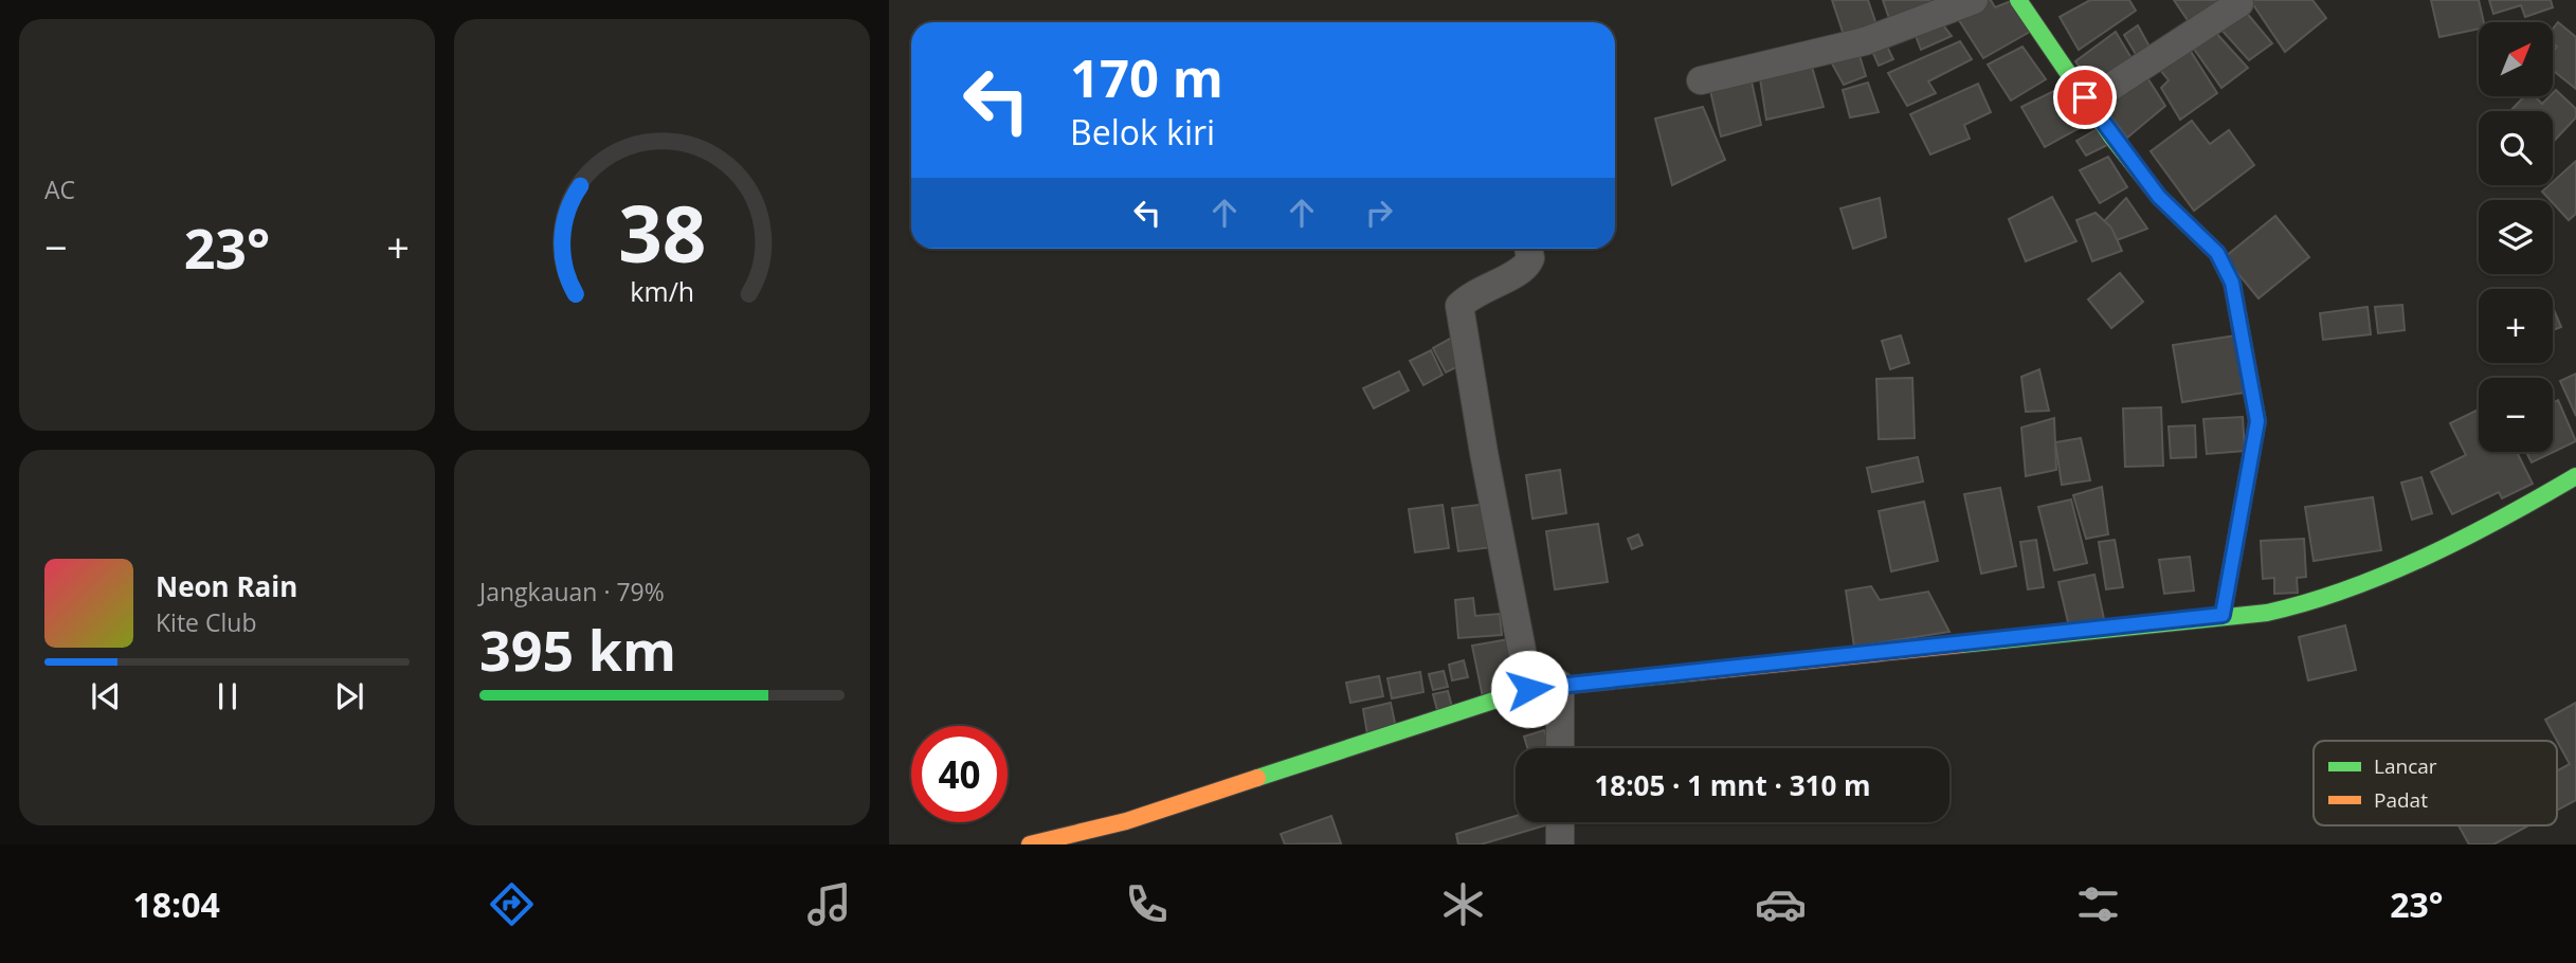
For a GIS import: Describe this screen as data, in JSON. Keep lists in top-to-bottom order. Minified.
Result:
{"legend":["Lancar","Padat"],"north":"top right","page":{"tile":["AC",["Jangkauan · 79%","395 km"]],"map_buttons":["+","−"],"turn":["170 m","Belok kiri"],"heat":["−","23°","+"],"song":["Neon Rain","Kite Club"],"limit":"40","trip":"18:05 · 1 mnt · 310 m","tabs":["18:04","23°"],"gauge":["38","km/h"]}}
